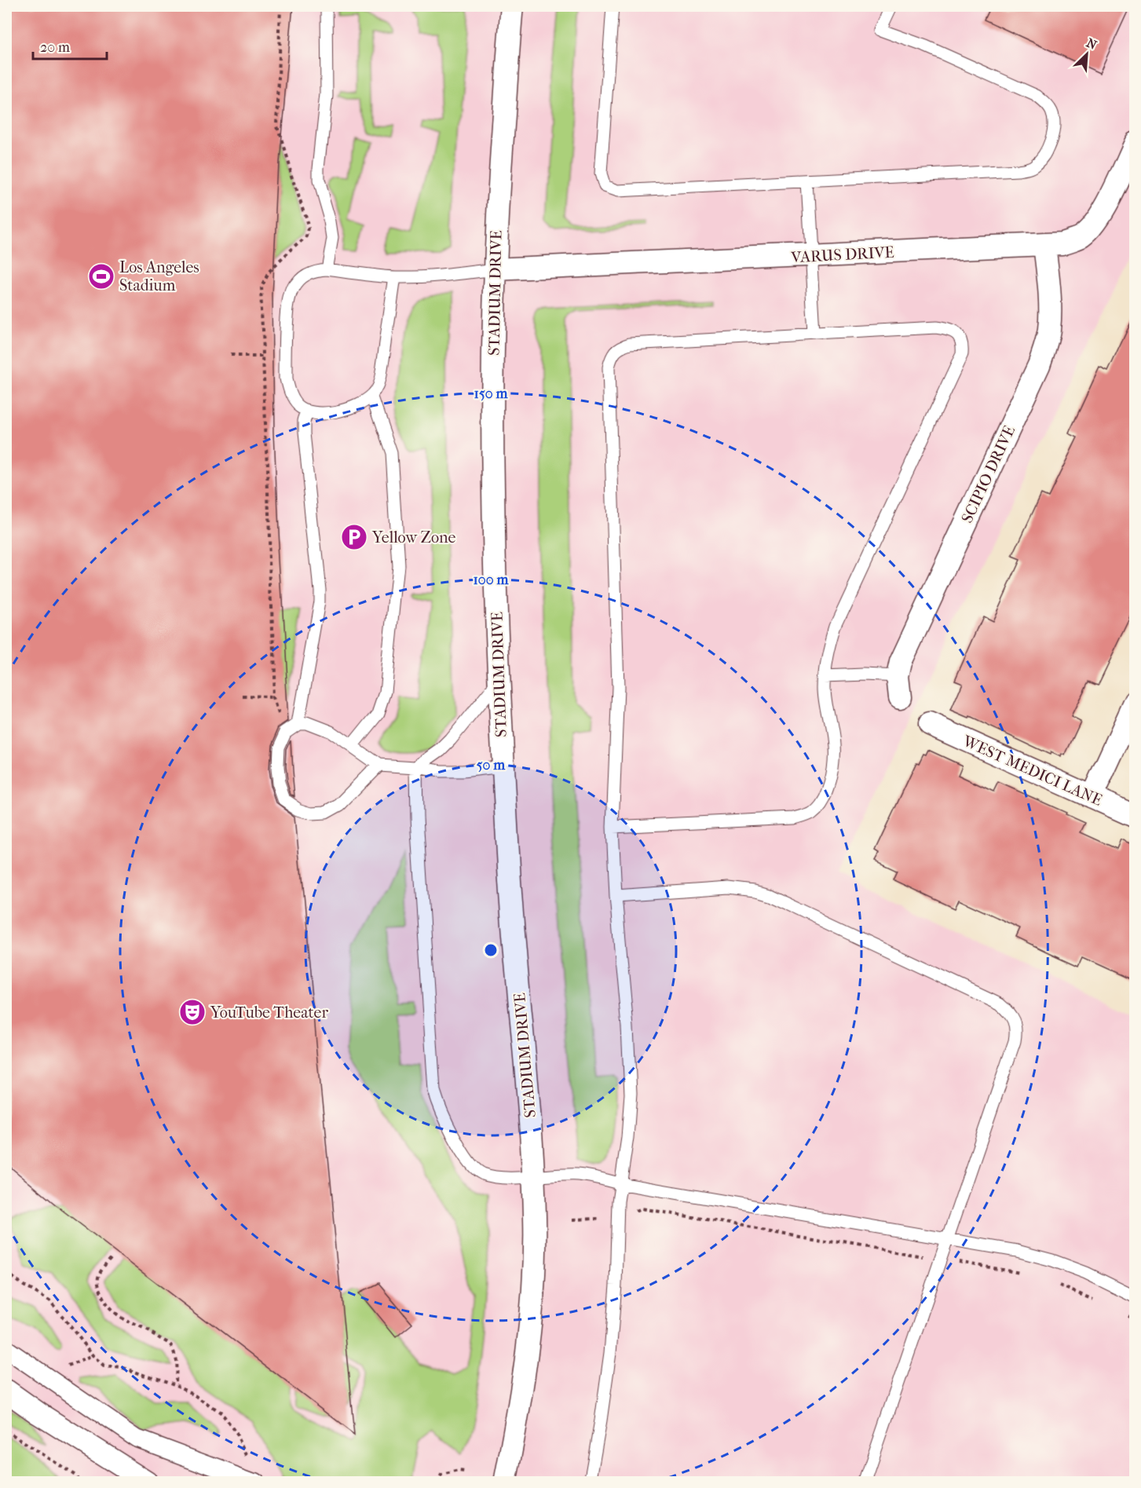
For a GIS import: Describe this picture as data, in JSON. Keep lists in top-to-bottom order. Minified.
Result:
{"streets":{"street":["VARUS DRIVE","STADIUM DRIVE","SCIPIO DRIVE","WEST MEDICI LANE"]},"crossings":[["VARUS DRIVE","STADIUM DRIVE"],["VARUS DRIVE","SCIPIO DRIVE"]],"places":{"sports":["Los Angeles Stadium"],"parking":["Yellow Zone"],"theatre":["YouTube Theater"]},"scale_bar":"20 m","north":"top right","rings":["150 m","100 m","50 m"]}
